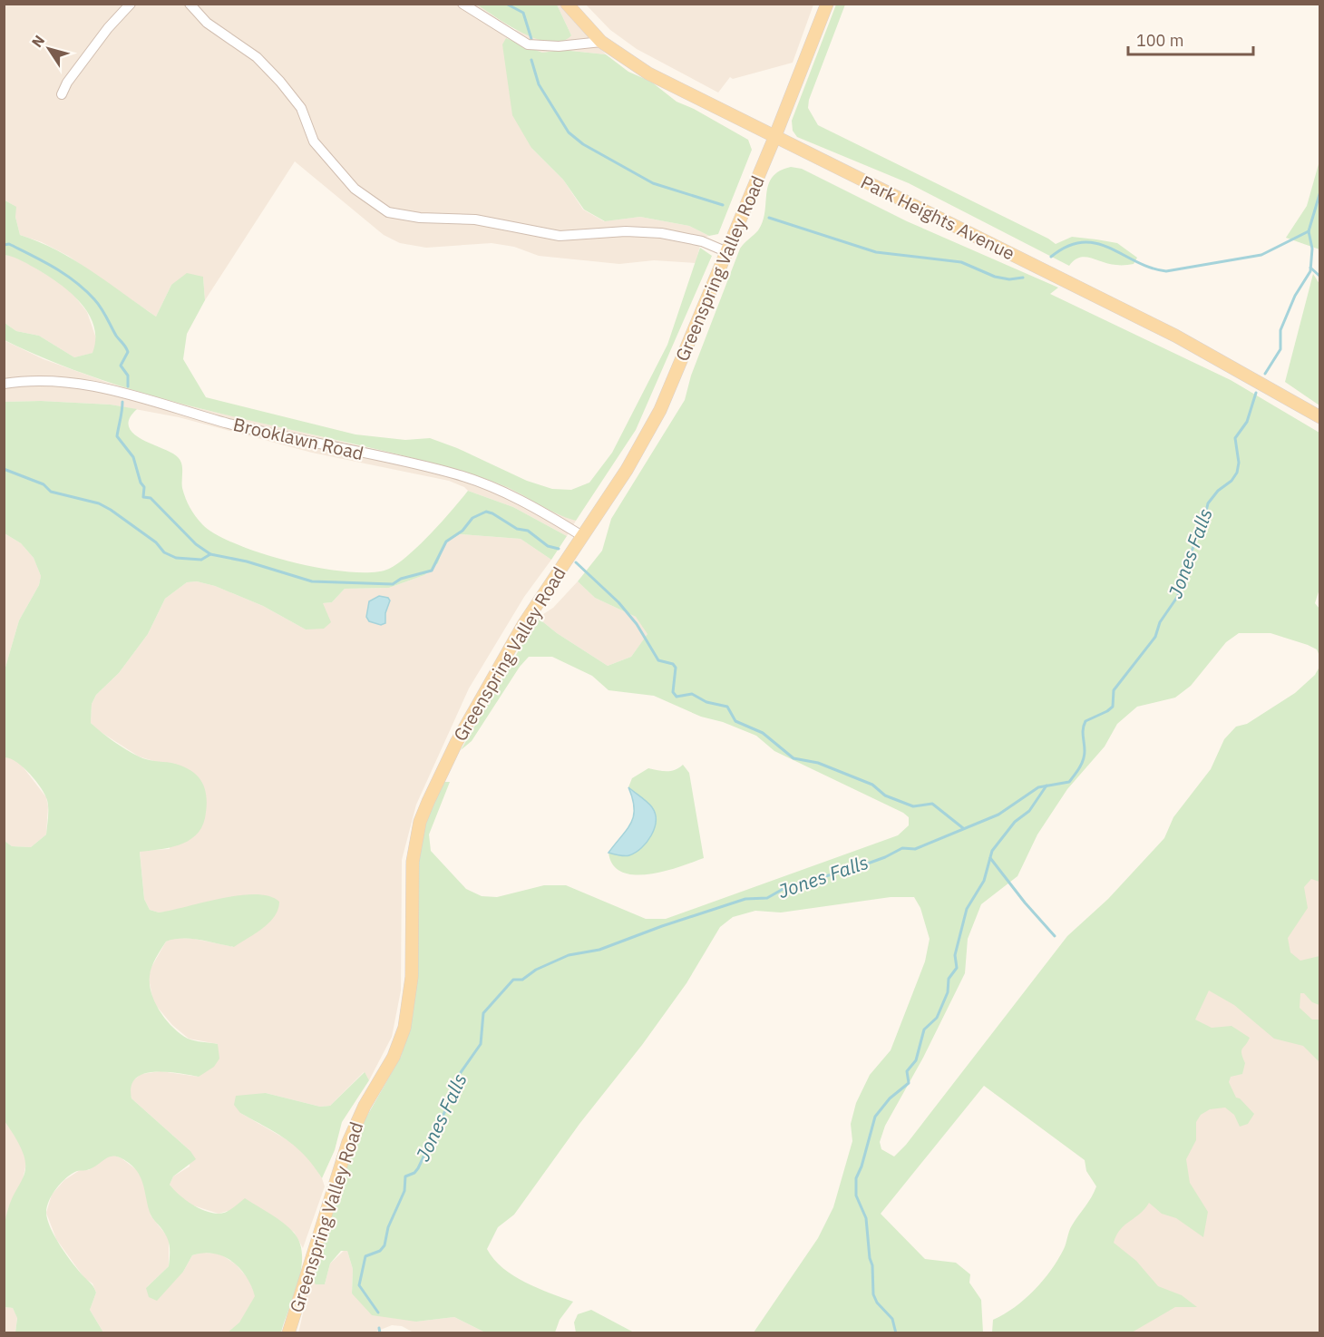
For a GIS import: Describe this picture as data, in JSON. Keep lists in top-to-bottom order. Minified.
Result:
{"streets":{"main road":["Park Heights Avenue","Greenspring Valley Road"],"street":["Brooklawn Road"]},"crossings":[["Park Heights Avenue","Greenspring Valley Road"],["Greenspring Valley Road","Brooklawn Road"]],"water":["Jones Falls"],"scale_bar":"100 m","north":"top left"}
